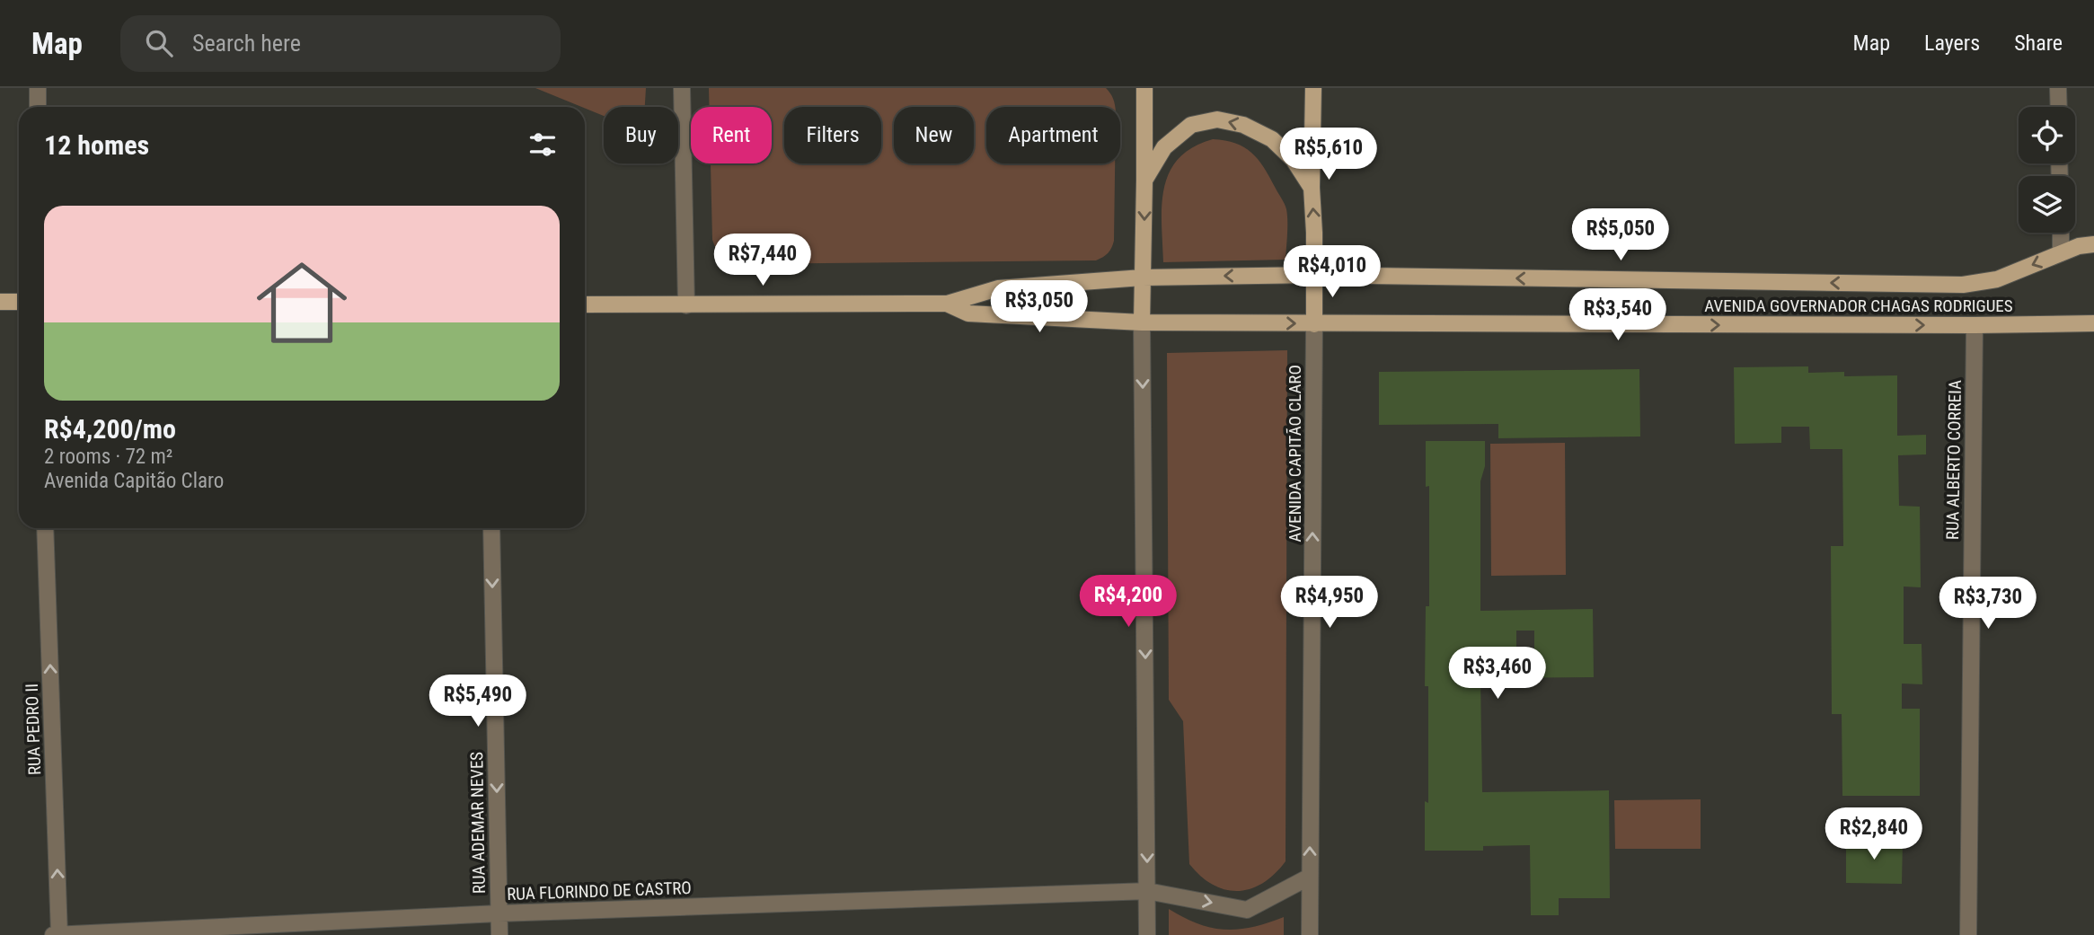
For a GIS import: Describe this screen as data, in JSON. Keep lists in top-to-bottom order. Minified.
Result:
{"streets":{"main road":["AVENIDA GOVERNADOR CHAGAS RODRIGUES","AVENIDA CAPITÃO CLARO"],"street":["RUA ALBERTO CORREIA","RUA PEDRO II","RUA ADEMAR NEVES","RUA FLORINDO DE CASTRO"]},"crossings":[["AVENIDA GOVERNADOR CHAGAS RODRIGUES","AVENIDA CAPITÃO CLARO"],["AVENIDA GOVERNADOR CHAGAS RODRIGUES","RUA ALBERTO CORREIA"],["AVENIDA CAPITÃO CLARO","RUA FLORINDO DE CASTRO"],["RUA PEDRO II","RUA FLORINDO DE CASTRO"],["RUA ADEMAR NEVES","RUA FLORINDO DE CASTRO"]],"one_way":["AVENIDA CAPITÃO CLARO","RUA PEDRO II","RUA ADEMAR NEVES"],"page":{"header":"Map","search":"Search here","nav":["Map","Layers","Share"],"chip":["Buy","Rent","Filters","New","Apartment"],"heading":"12 homes","price":["R$5,610","R$5,050","R$7,440","R$4,010","R$3,050","R$3,540","R$4,200","R$4,950","R$3,730","R$3,460","R$5,490","R$2,840"],"list":[{"name":"R$4,200/mo","note":"2 rooms · 72 m² · Avenida Capitão Claro"}]}}
